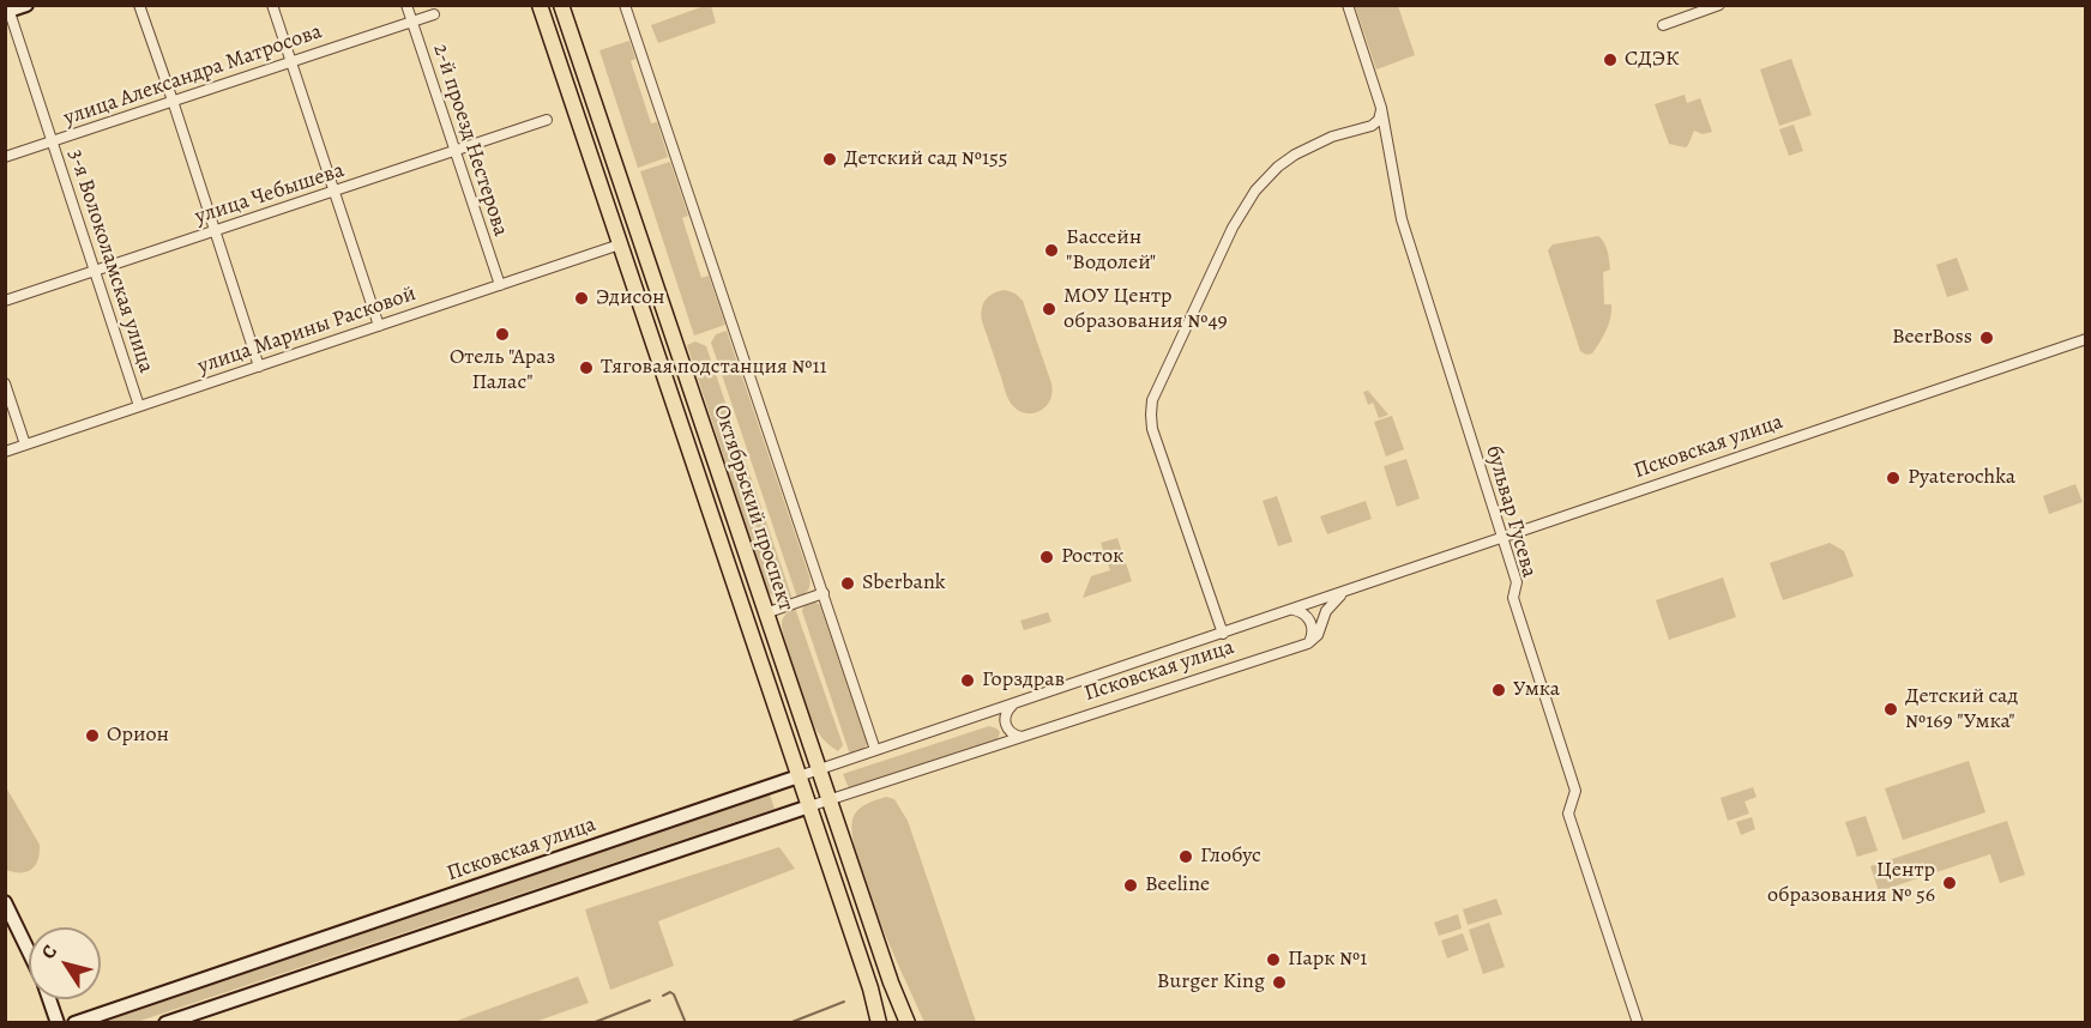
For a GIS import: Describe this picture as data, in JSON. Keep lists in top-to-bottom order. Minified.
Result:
{"streets":{"main road":["Псковская улица","Октябрьский проспект"],"street":["улица Александра Матросова","2-й проезд Нестерова","улица Чебышева","3-я Волоколамская улица","улица Марины Расковой","бульвар Гусева"]},"crossings":[["улица Александра Матросова","2-й проезд Нестерова"],["улица Александра Матросова","3-я Волоколамская улица"],["2-й проезд Нестерова","улица Чебышева"],["2-й проезд Нестерова","улица Марины Расковой"],["улица Чебышева","3-я Волоколамская улица"],["3-я Волоколамская улица","улица Марины Расковой"],["улица Марины Расковой","Октябрьский проспект"],["Псковская улица","Октябрьский проспект"],["Псковская улица","бульвар Гусева"]],"places":["СДЭК","Детский сад №155","Бассейн \"Водолей\"","Эдисон","МОУ Центр образования №49","Отель \"Араз Палас\"","BeerBoss","Тяговая подстанция №11","Pyaterochka","Росток","Sberbank","Горздрав","Умка","Детский сад №169 \"Умка\"","Орион","Глобус","Центр образования № 56","Beeline","Парк №1","Burger King"],"north":"top left"}
